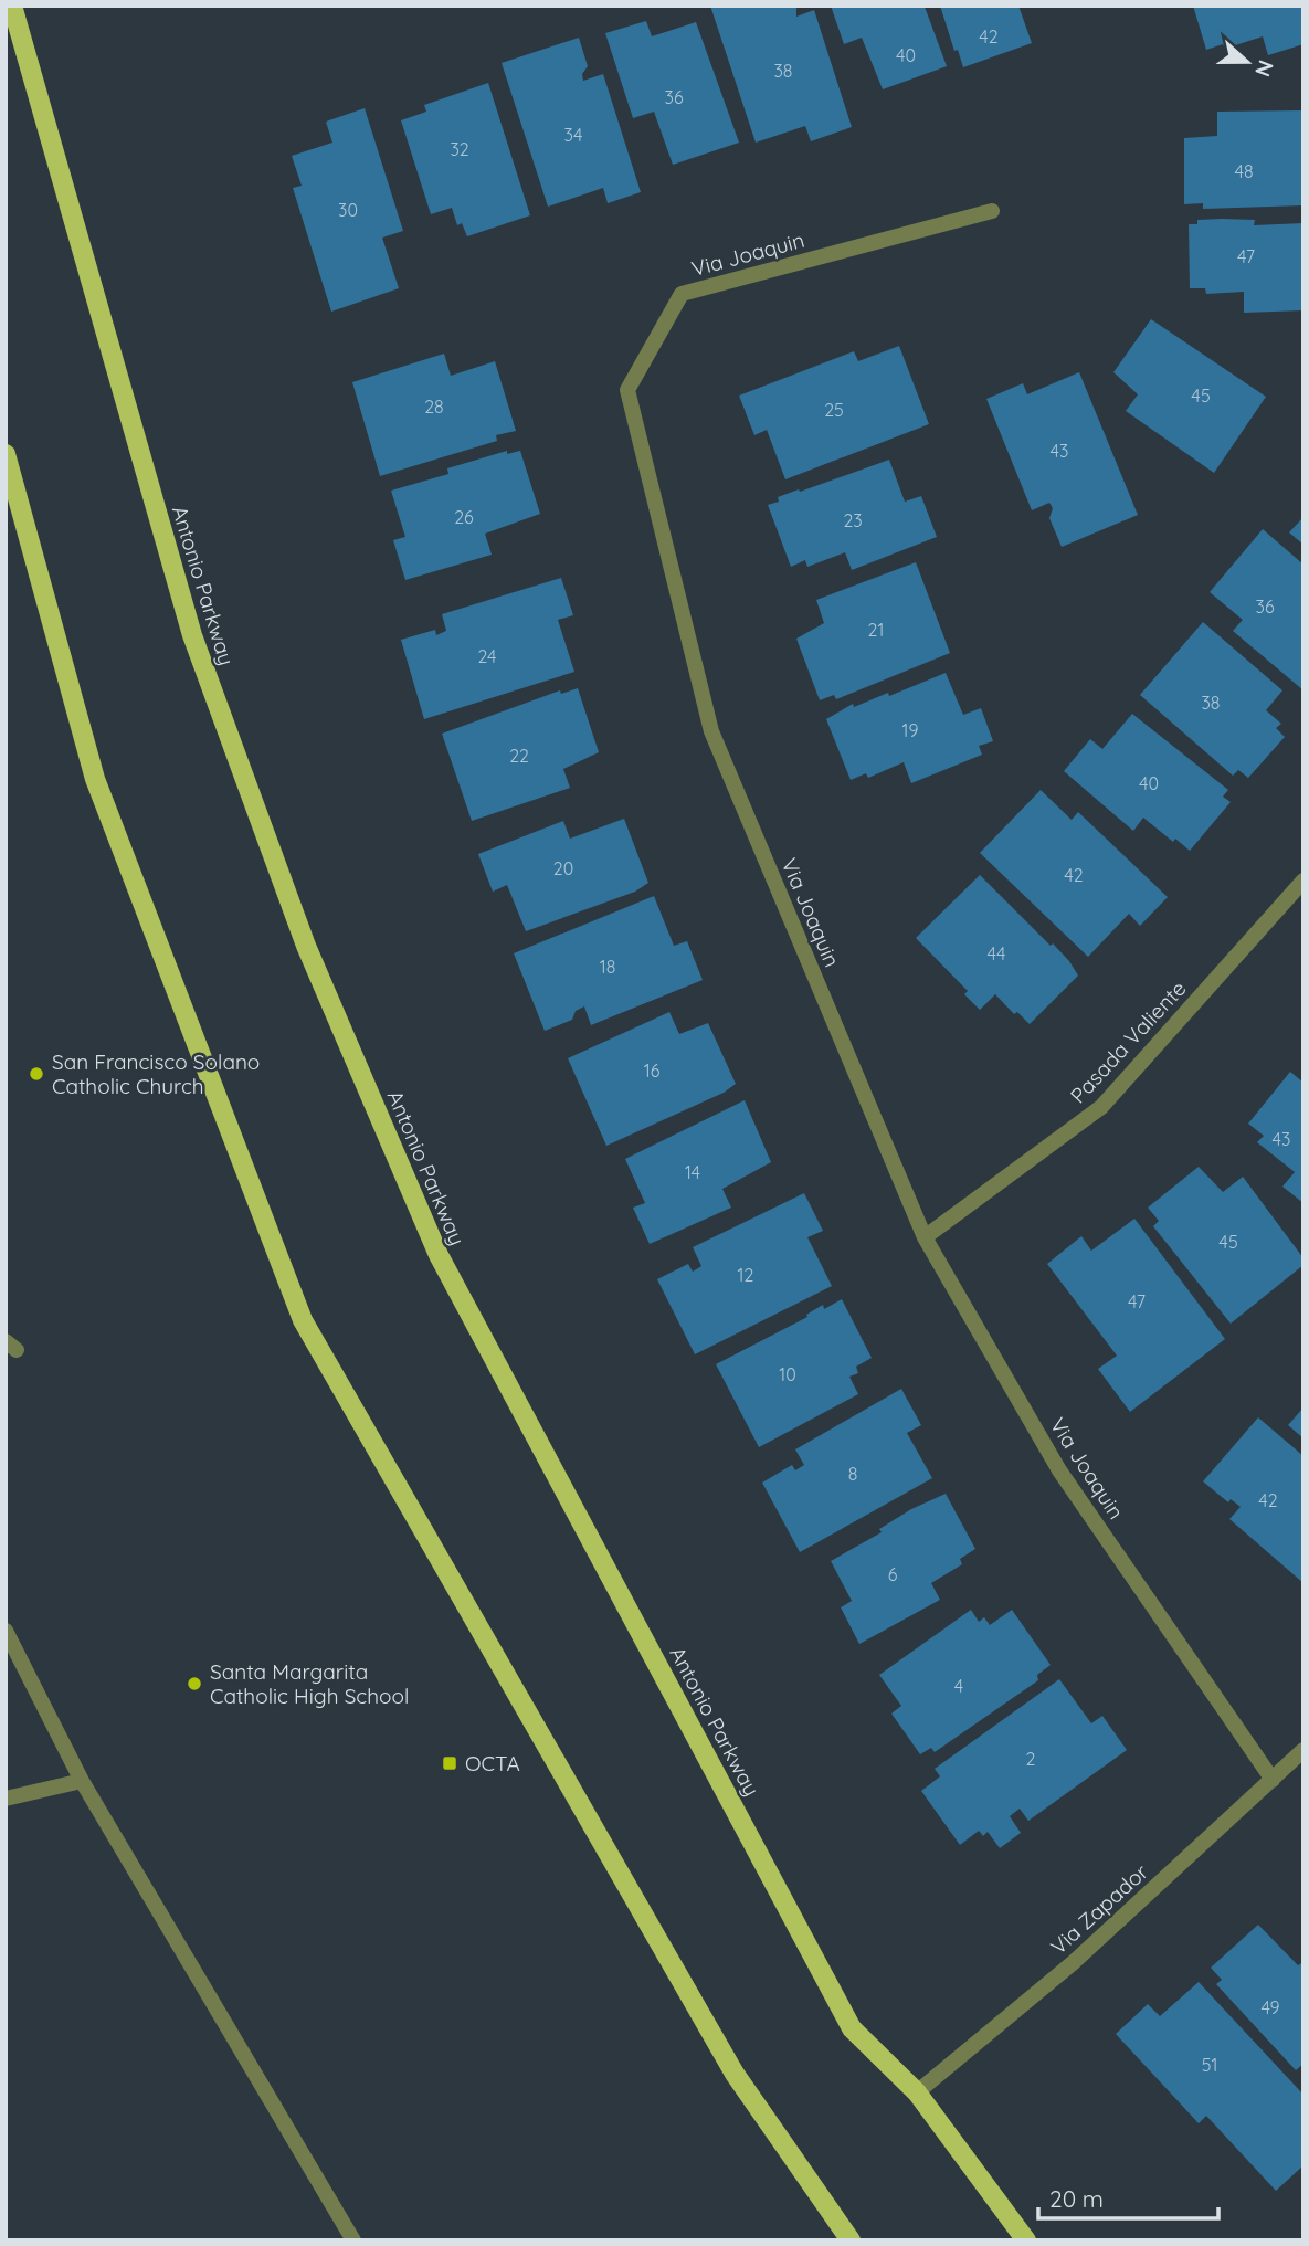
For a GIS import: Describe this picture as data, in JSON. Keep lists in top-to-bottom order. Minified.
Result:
{"streets":{"main road":["Antonio Parkway"],"street":["Via Joaquin","Pasada Valiente","Via Zapador"]},"crossings":[["Via Joaquin","Pasada Valiente"],["Via Joaquin","Via Zapador"],["Antonio Parkway","Via Zapador"]],"places":{"other":["San Francisco Solano Catholic Church","Santa Margarita Catholic High School"],"transit":["OCTA"]},"house_numbers":["42","40","38","36","34","32","48","30","47","45","28","25","43","26","23","36","21","24","38","19","22","40","20","42","44","18","16","43","14","45","12","47","10","8","42","6","4","2","49","51"],"scale_bar":"20 m","north":"right"}
